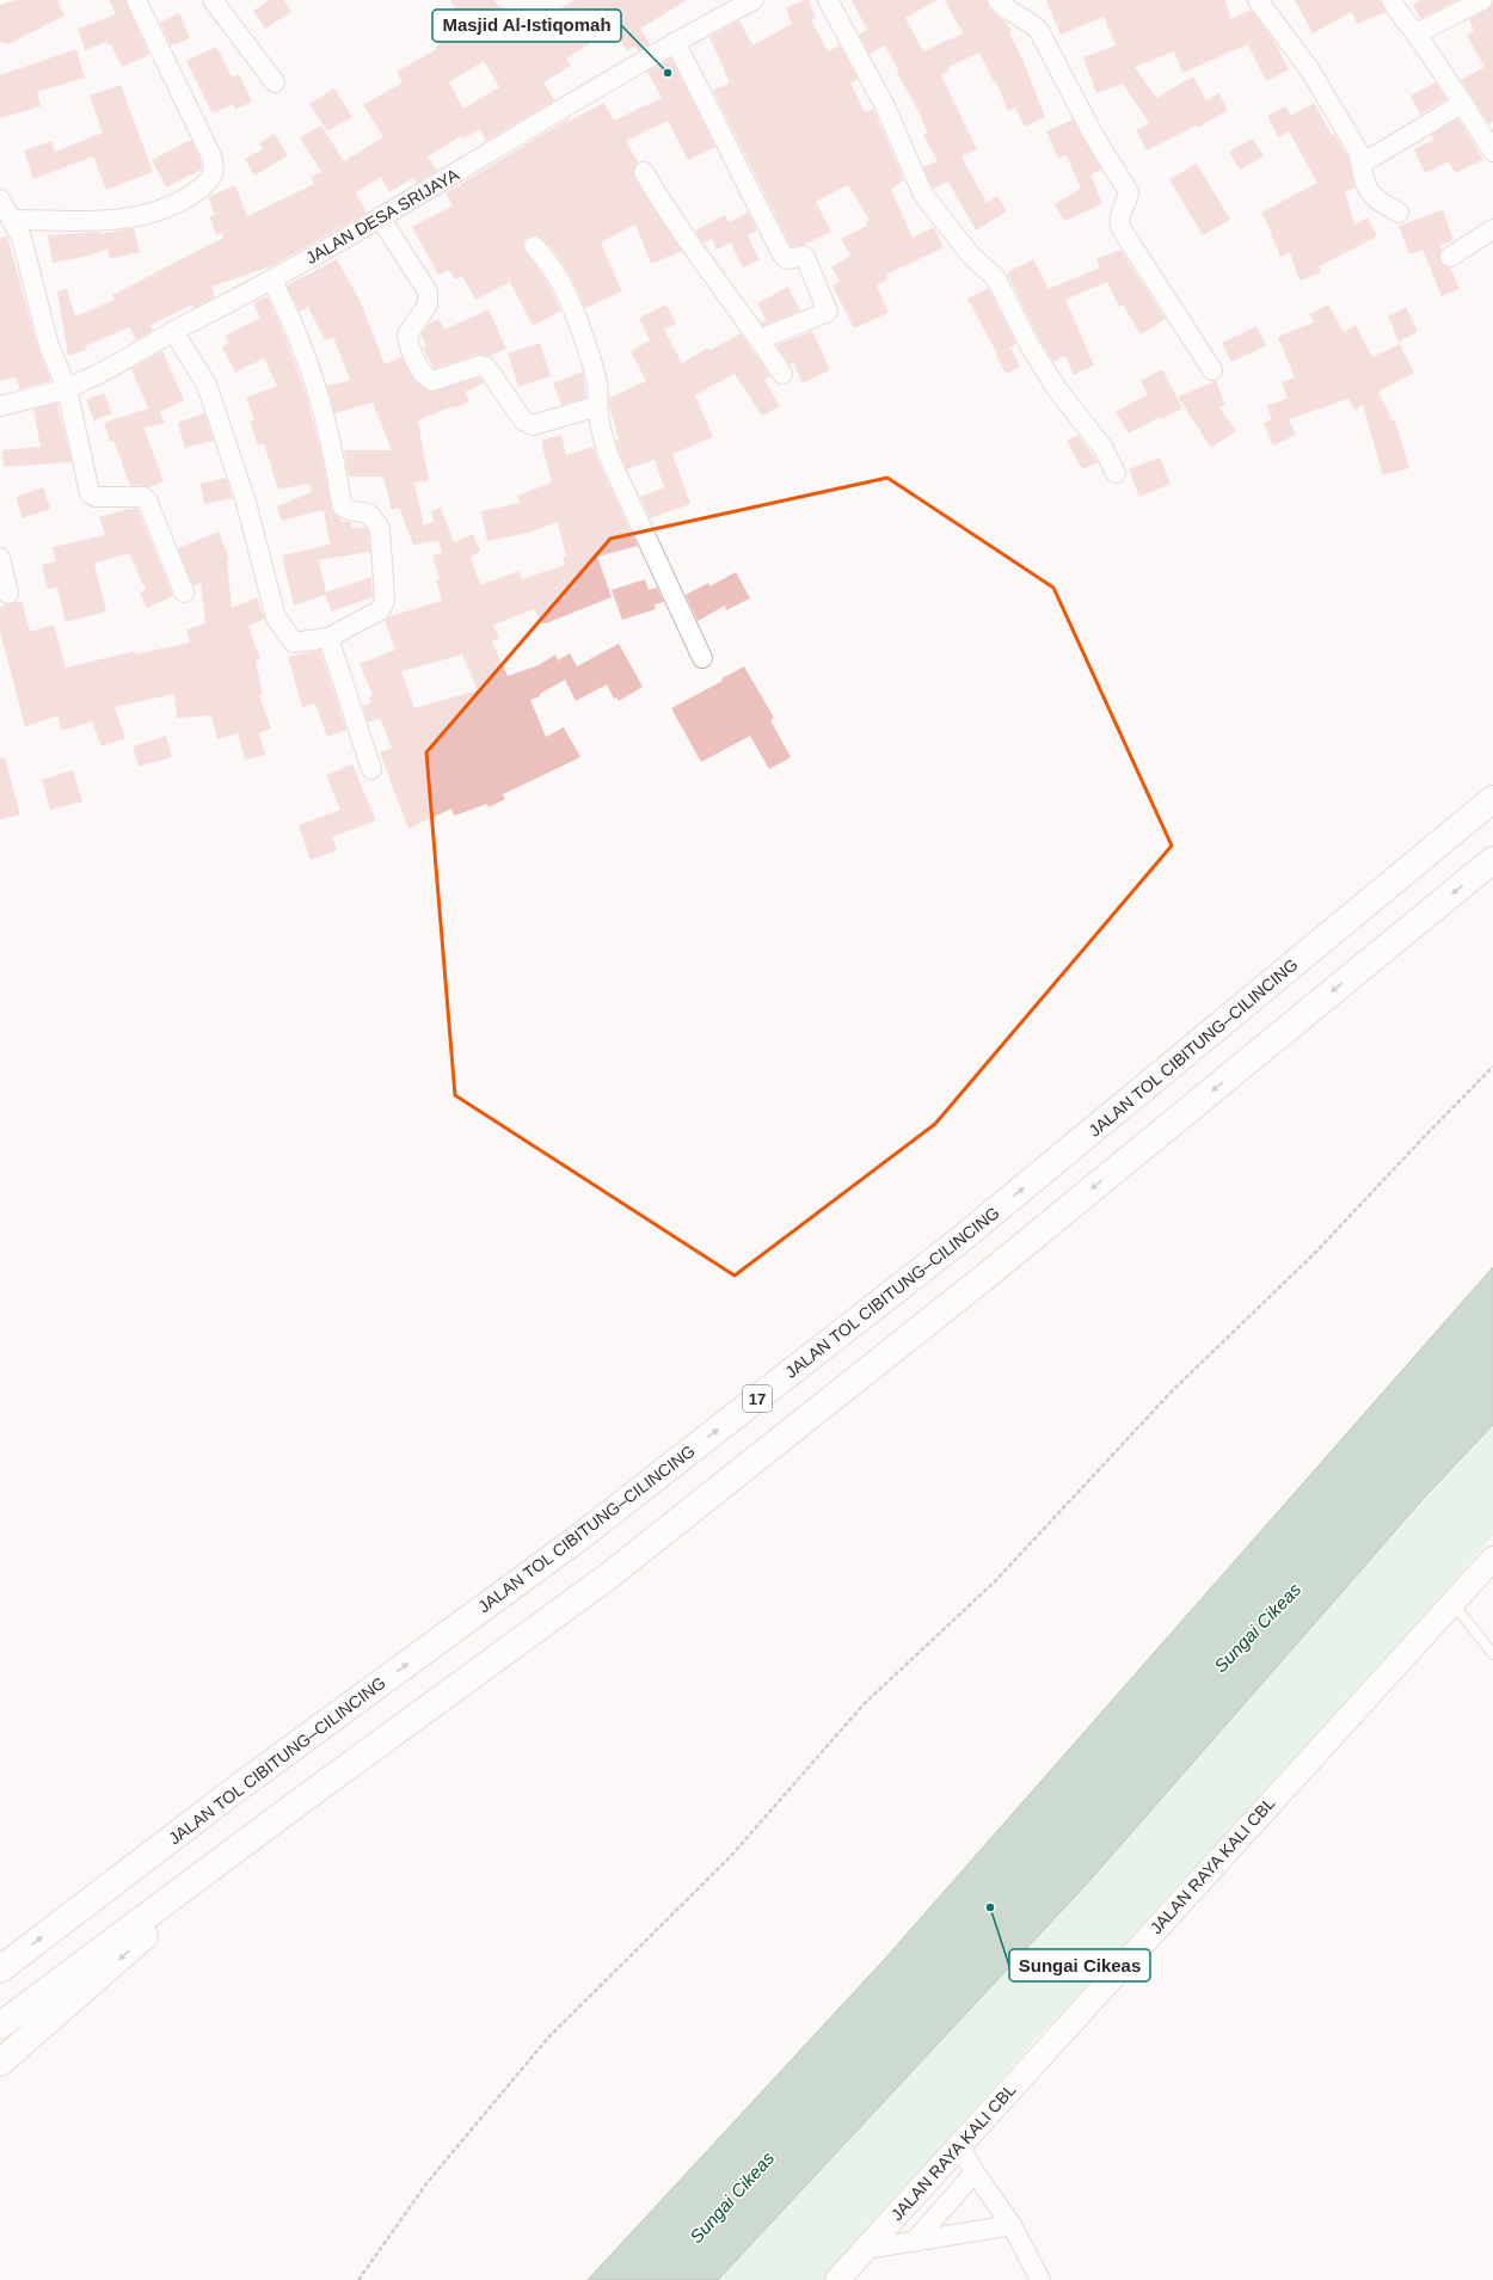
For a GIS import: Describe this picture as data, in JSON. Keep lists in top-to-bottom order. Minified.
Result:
{"streets":{"highway":["JALAN TOL CIBITUNG–CILINCING","17"],"street":["JALAN DESA SRIJAYA","JALAN RAYA KALI CBL"]},"water":["Sungai Cikeas"],"places":["Masjid Al-Istiqomah","Sungai Cikeas"]}
